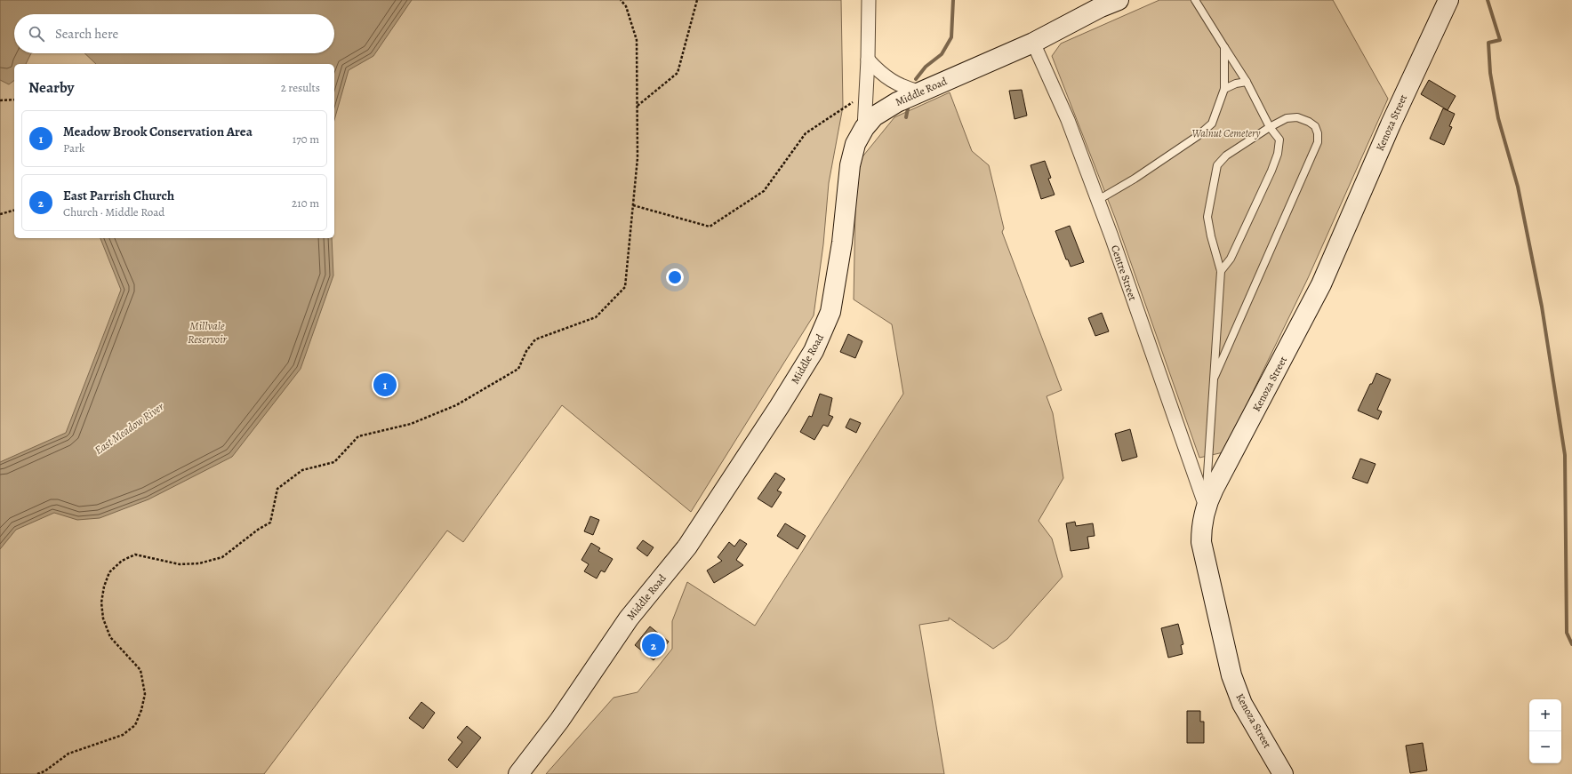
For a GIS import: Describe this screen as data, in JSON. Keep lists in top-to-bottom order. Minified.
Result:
{"streets":{"street":["Middle Road","Kenoza Street","Centre Street"]},"crossings":[["Middle Road","Centre Street"],["Kenoza Street","Centre Street"]],"water":["Millvale Reservoir","East Meadow River"],"parks":["Walnut Cemetery"],"page":{"search":"Search here","heading":["Nearby","2 results"],"list":[{"mark":"1","name":"Meadow Brook Conservation Area","note":"Park","value":"170 m"},{"mark":"2","name":"East Parrish Church","note":"Church · Middle Road","value":"210 m"}],"pins":["1","2"],"map_buttons":["+","−"]}}
